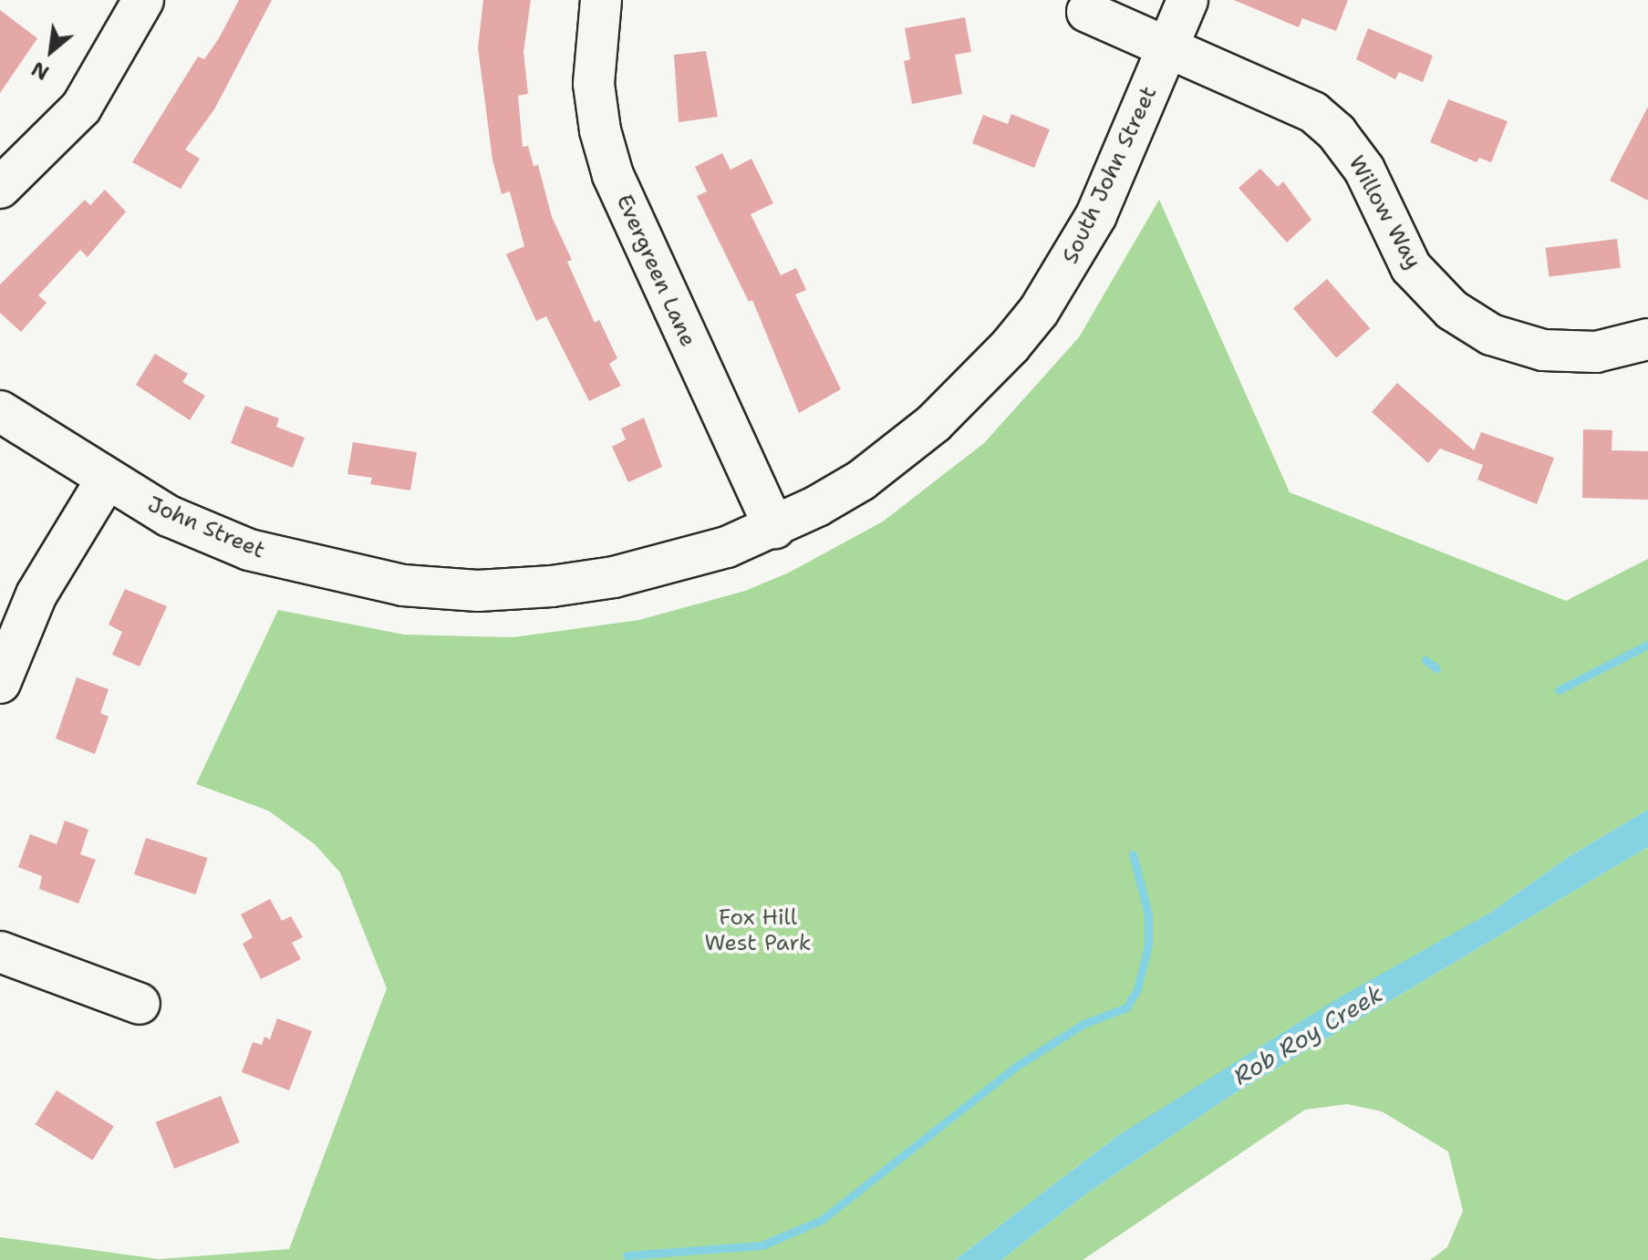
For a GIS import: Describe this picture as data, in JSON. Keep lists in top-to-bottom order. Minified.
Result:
{"streets":{"street":["South John Street","Willow Way","Evergreen Lane","John Street"]},"crossings":[["South John Street","Willow Way"],["South John Street","Evergreen Lane"],["South John Street","John Street"]],"water":["Rob Roy Creek"],"parks":["Fox Hill West Park"],"north":"bottom left"}
